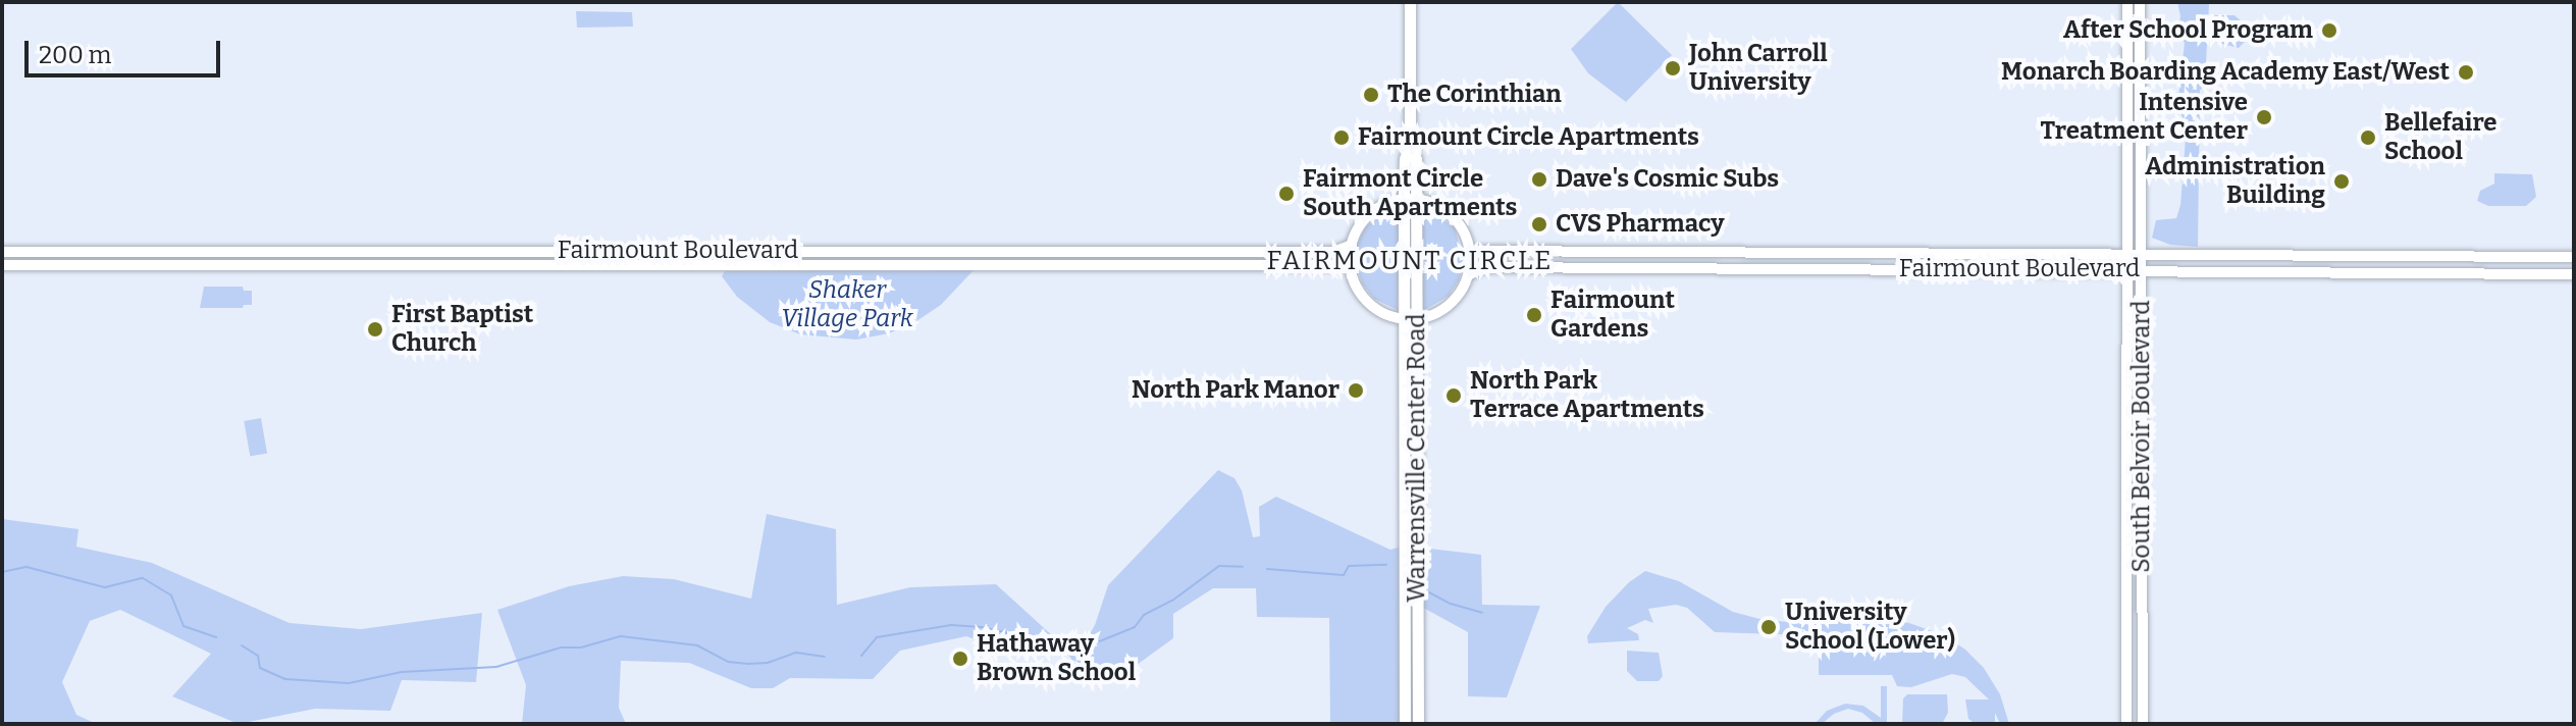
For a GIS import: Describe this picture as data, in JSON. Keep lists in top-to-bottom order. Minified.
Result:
{"streets":{"main road":["Fairmount Boulevard","South Belvoir Boulevard","Warrensville Center Road"]},"crossings":[["Fairmount Boulevard","South Belvoir Boulevard"]],"districts":["FAIRMOUNT CIRCLE"],"parks":["Shaker Village Park"],"places":["After School Program","John Carroll University","Monarch Boarding Academy East/West","The Corinthian","Intensive Treatment Center","Fairmount Circle Apartments","Bellefaire School","Dave's Cosmic Subs","Administration Building","Fairmont Circle South Apartments","CVS Pharmacy","Fairmount Gardens","First Baptist Church","North Park Manor","North Park Terrace Apartments","University School (Lower)","Hathaway Brown School"],"scale_bar":"200 m"}
